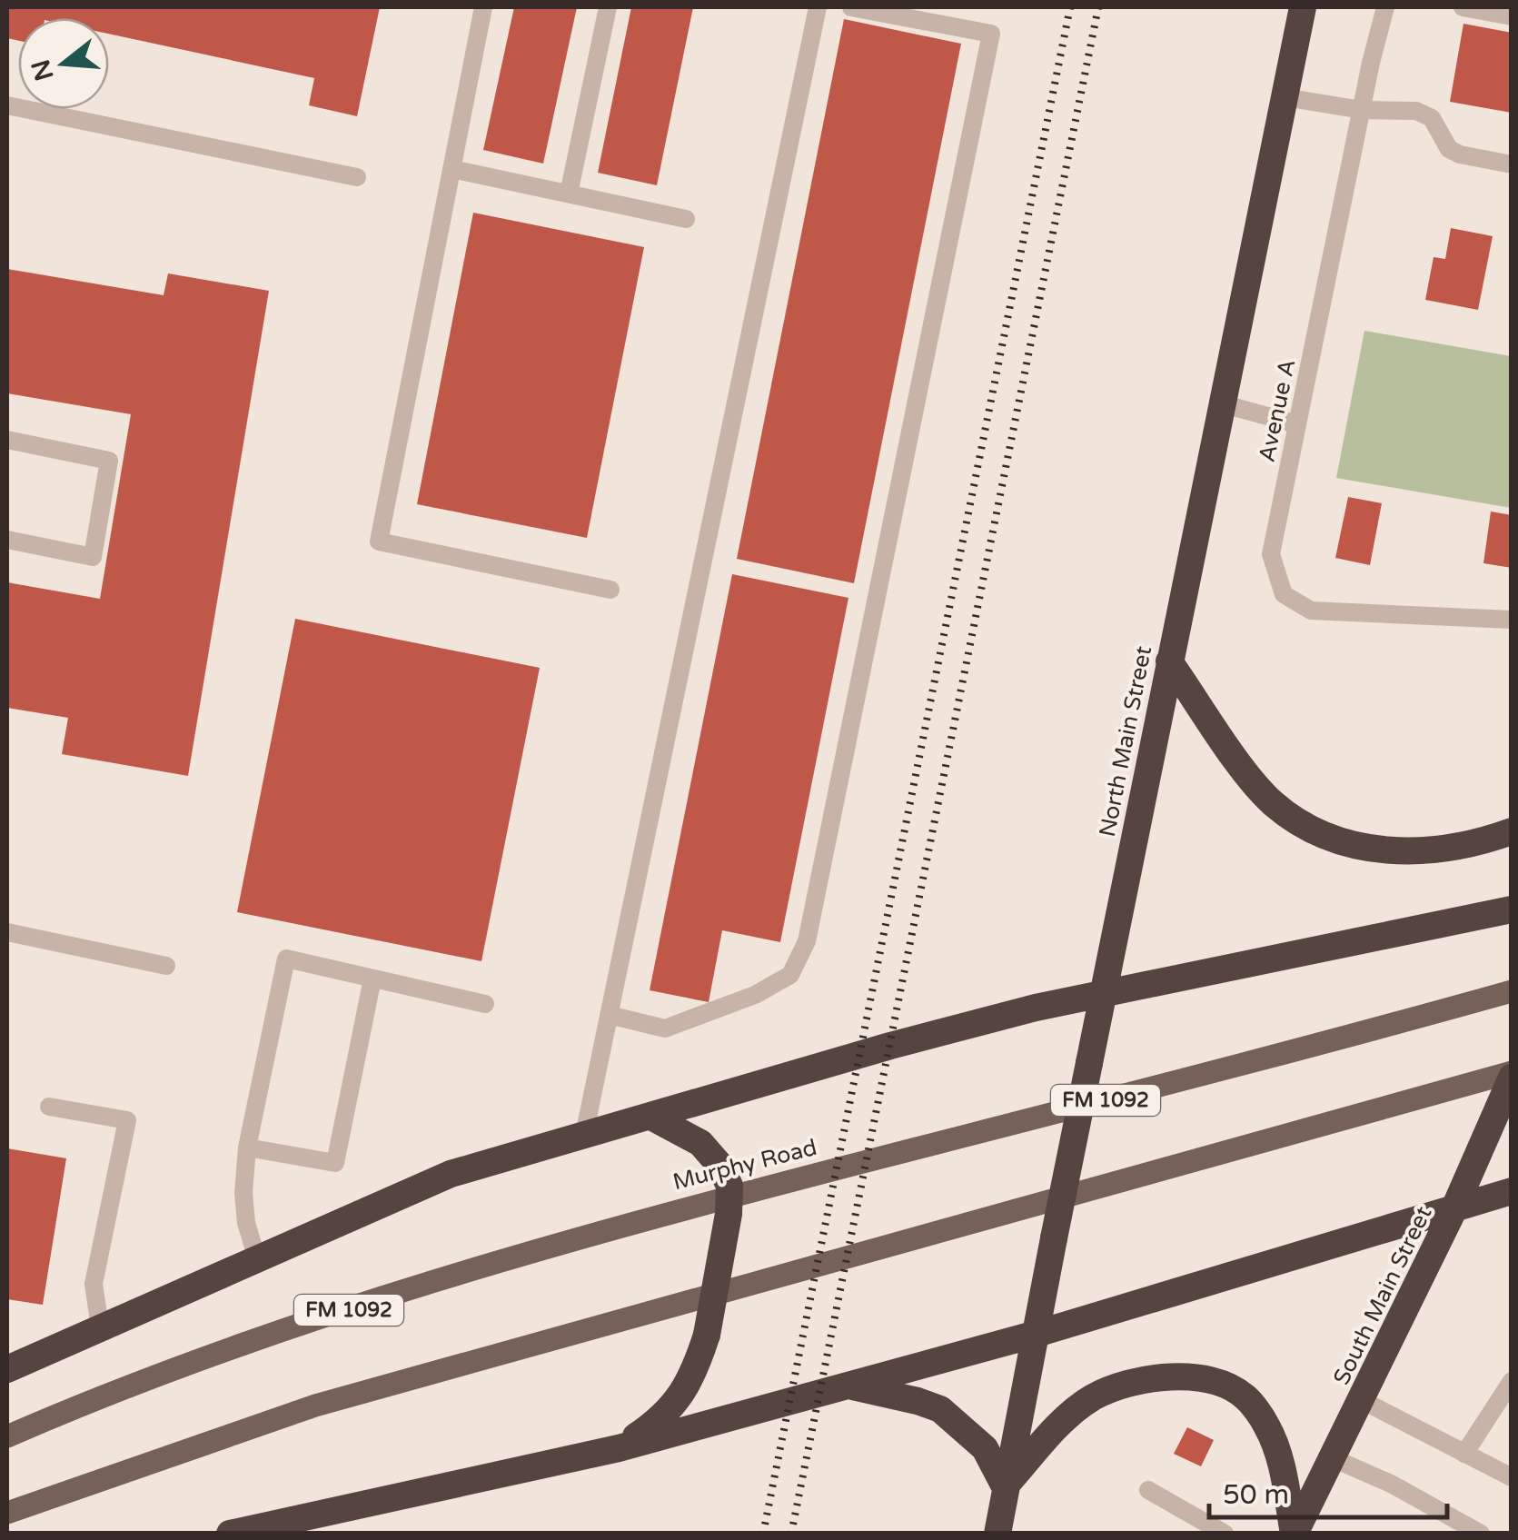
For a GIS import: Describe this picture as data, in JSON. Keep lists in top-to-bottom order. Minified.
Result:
{"streets":{"highway":["North Main Street","South Main Street"],"main road":["FM 1092","Murphy Road"],"lane":["Avenue A"]},"scale_bar":"50 m","north":"left"}
